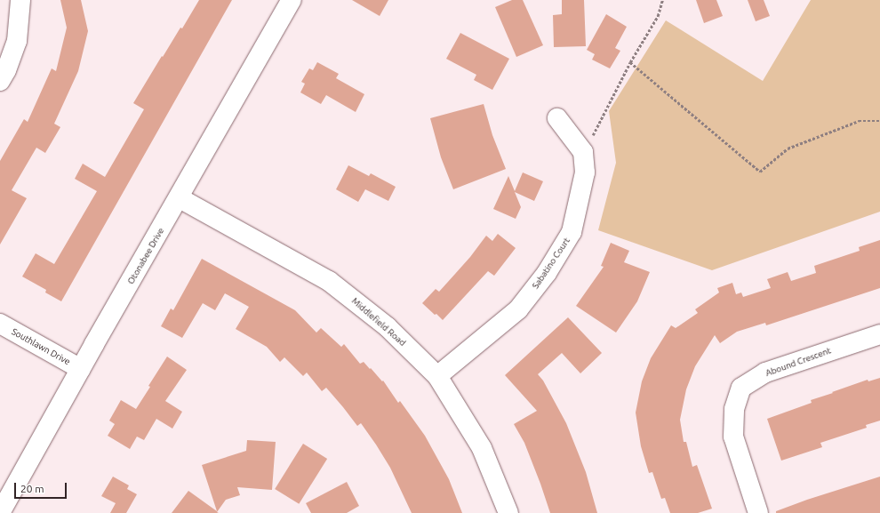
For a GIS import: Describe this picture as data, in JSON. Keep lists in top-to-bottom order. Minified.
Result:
{"streets":{"street":["Otonabee Drive","Sabatino Court","Middlefield Road","Southlawn Drive","Abound Crescent"]},"crossings":[["Otonabee Drive","Middlefield Road"],["Otonabee Drive","Southlawn Drive"],["Sabatino Court","Middlefield Road"]],"scale_bar":"20 m"}
